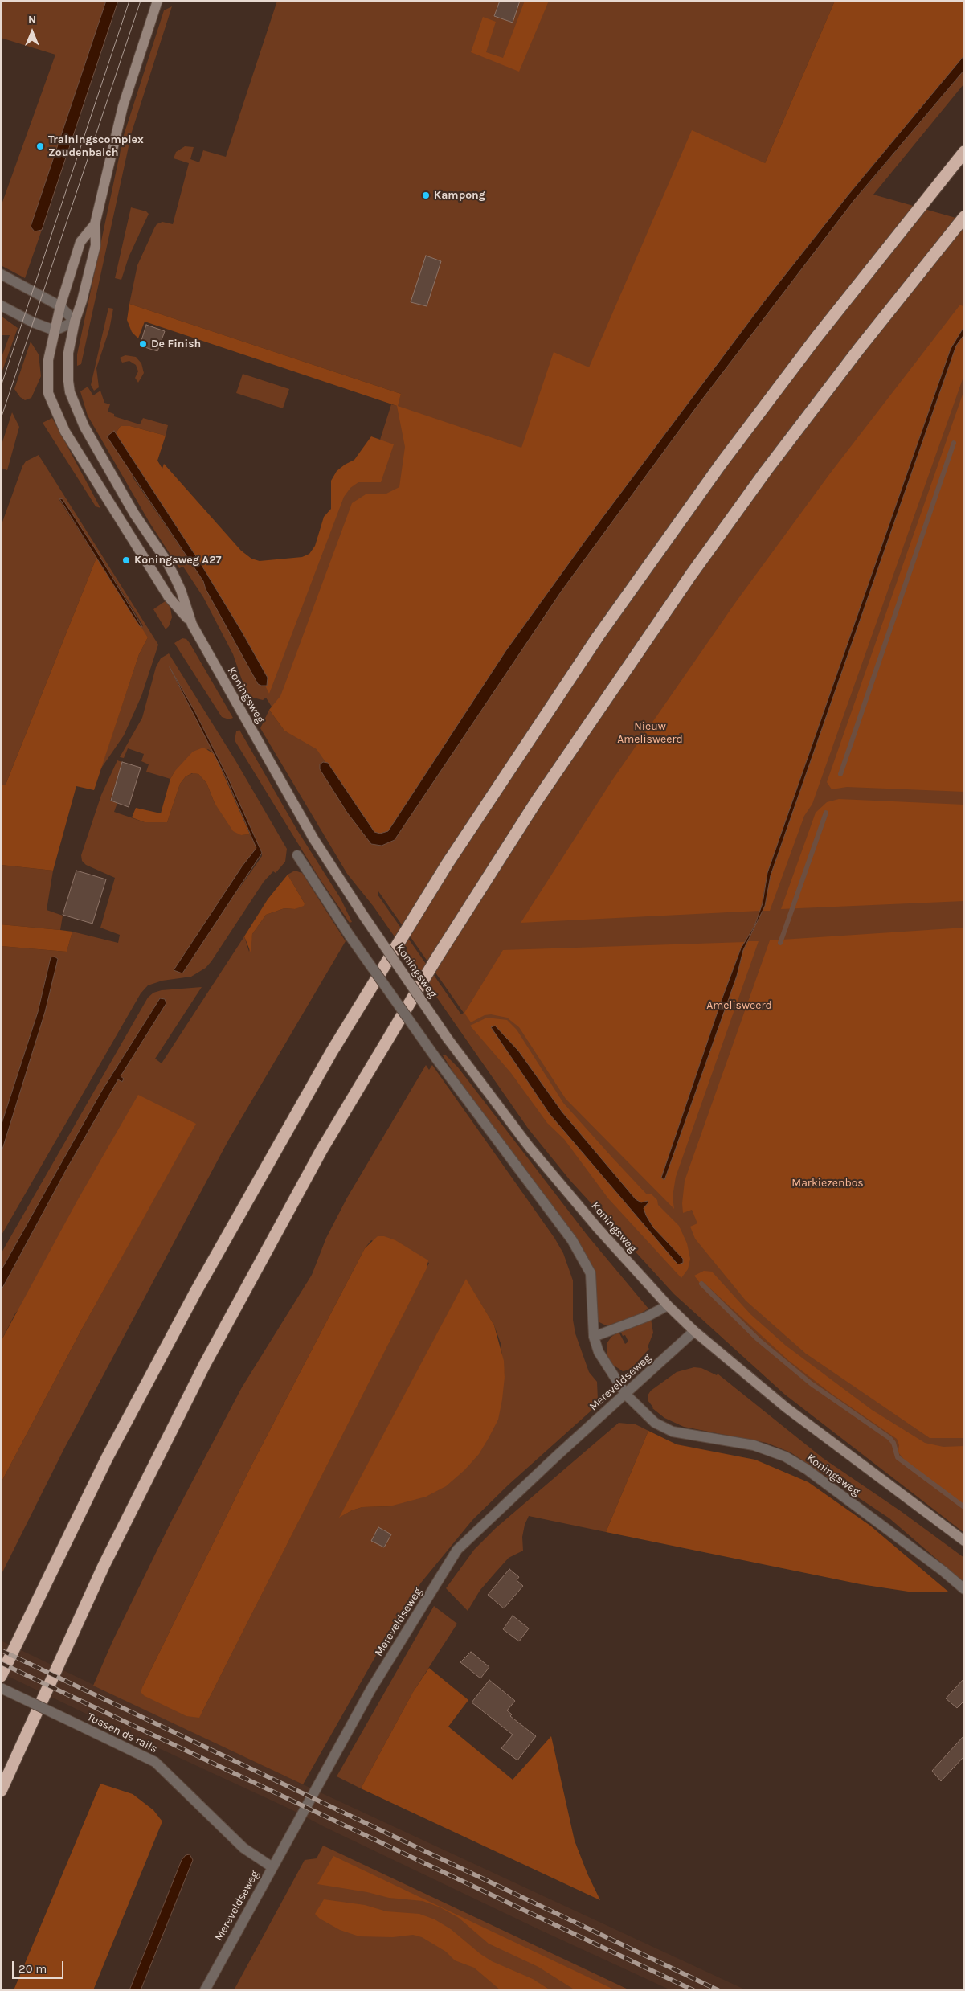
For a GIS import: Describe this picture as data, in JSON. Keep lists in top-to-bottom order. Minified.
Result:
{"streets":{"main road":["Koningsweg"],"street":["Mereveldseweg","Tussen de rails"]},"crossings":[["Koningsweg","Mereveldseweg"],["Mereveldseweg","Tussen de rails"]],"parks":["Nieuw Amelisweerd","Amelisweerd","Markiezenbos"],"places":["Trainingscomplex Zoudenbalch","Kampong","De Finish","Koningsweg A27"],"scale_bar":"20 m","north":"top"}
